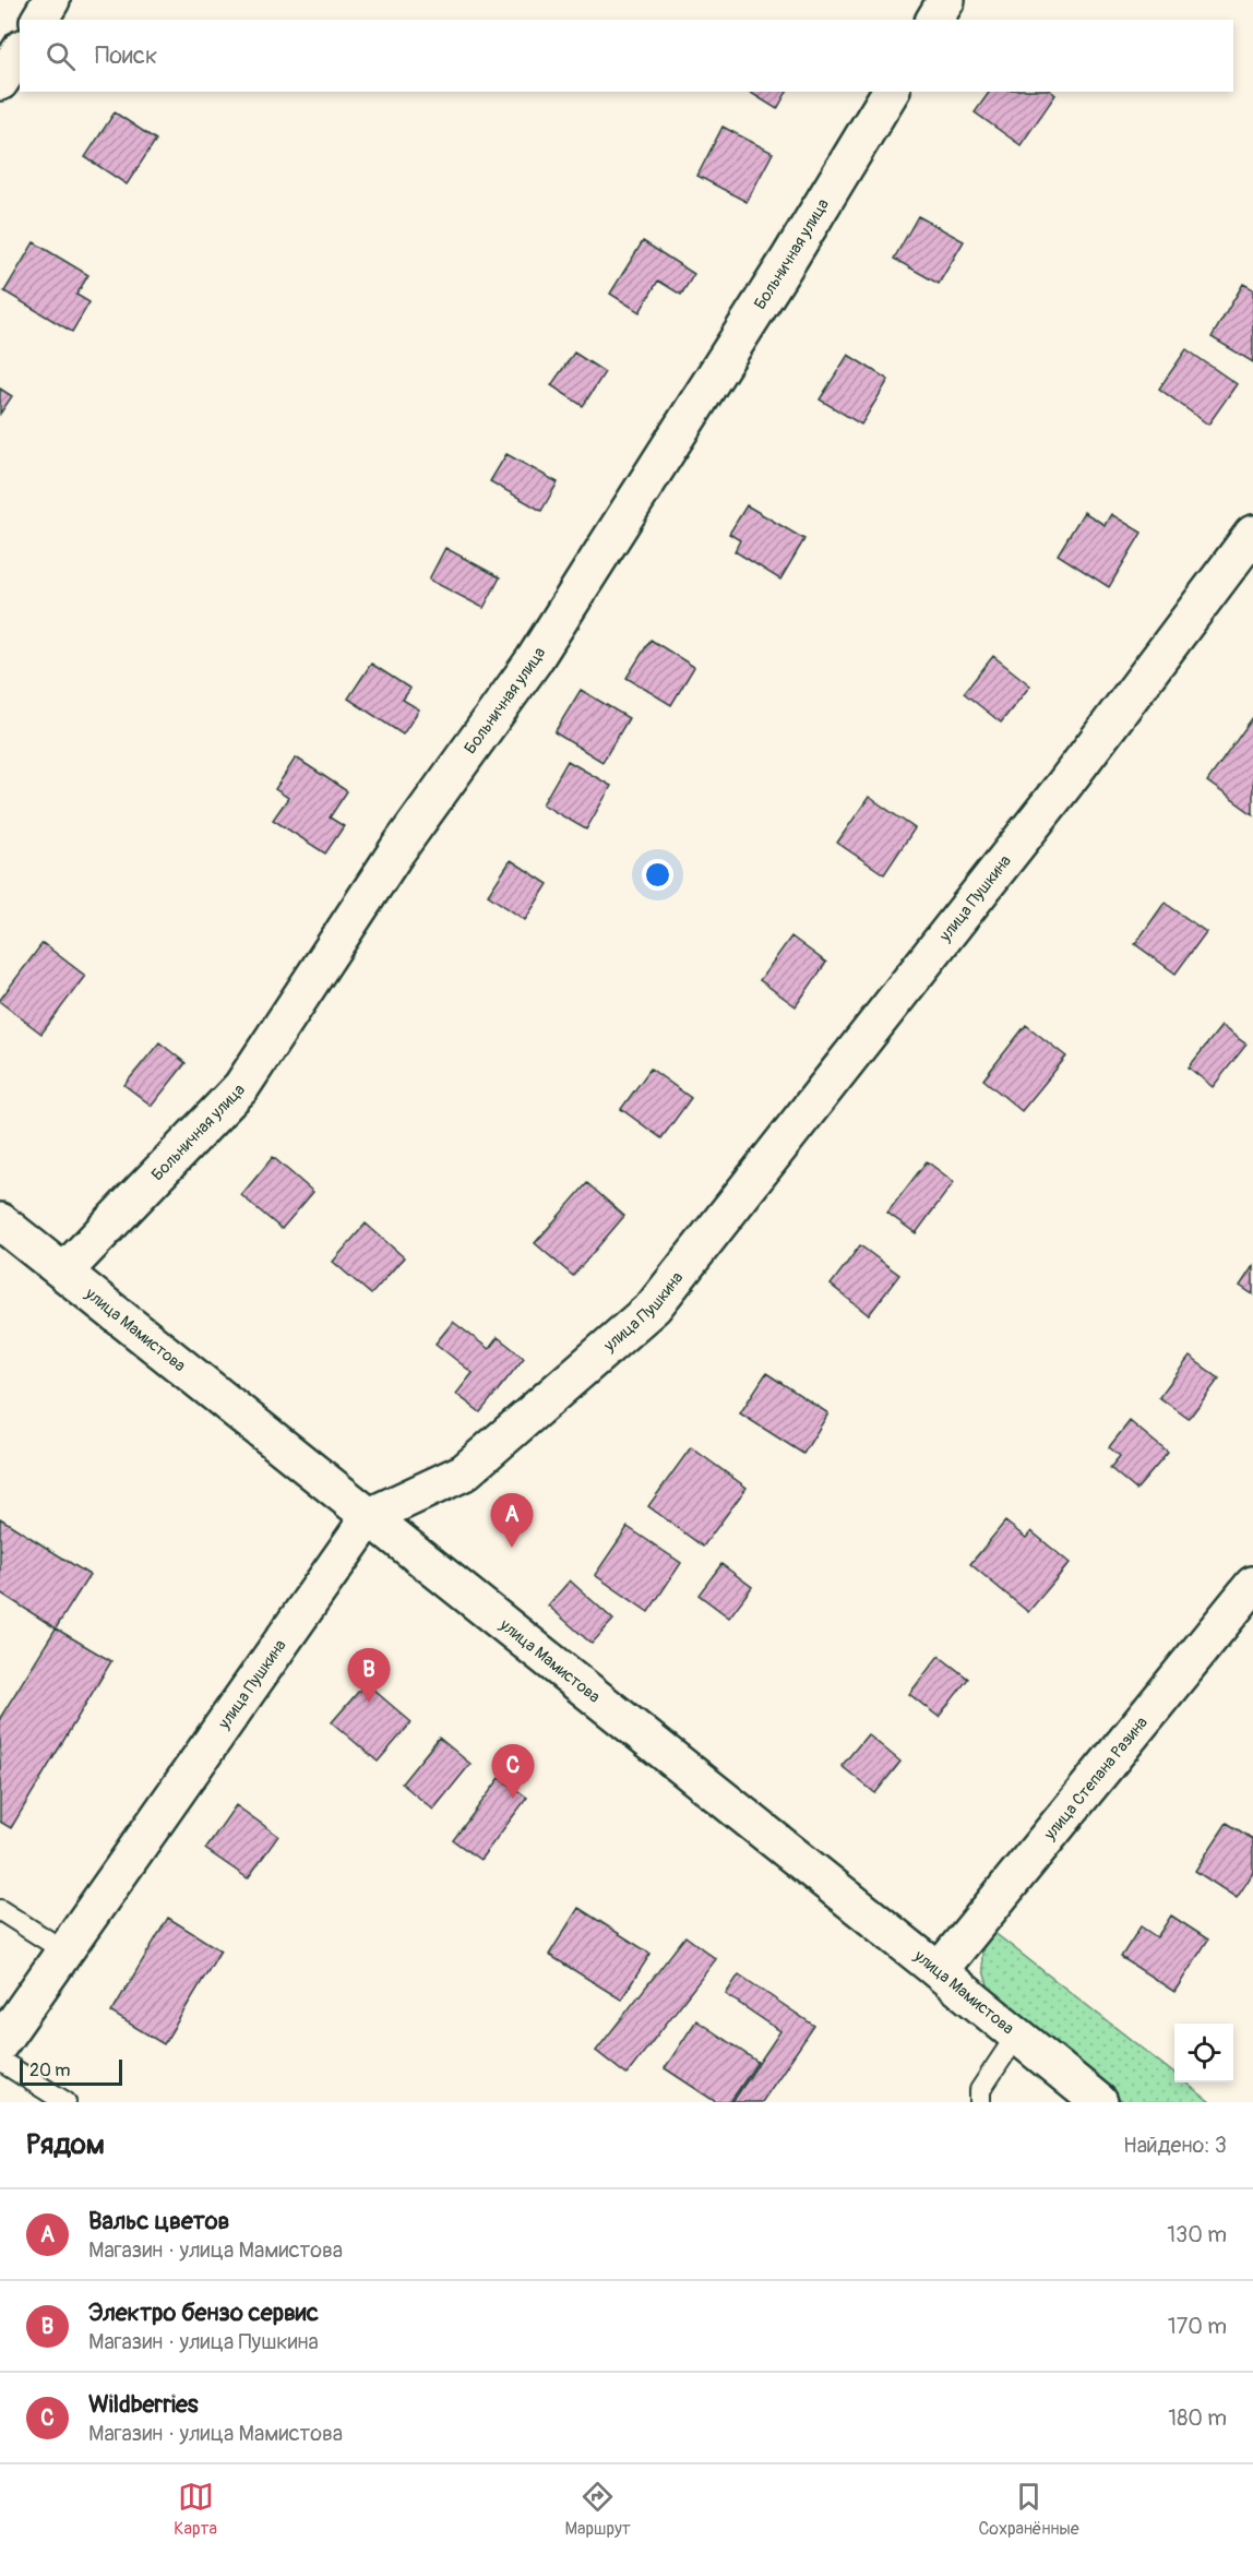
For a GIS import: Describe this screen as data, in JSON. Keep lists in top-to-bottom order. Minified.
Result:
{"streets":{"street":["Больничная улица","улица Пушкина","улица Мамистова","улица Степана Разина"]},"crossings":[["Больничная улица","улица Мамистова"],["улица Пушкина","улица Мамистова"],["улица Мамистова","улица Степана Разина"]],"scale_bar":"20 m","page":{"search":"Поиск","pins":["A","B","C"],"scale":"20 m","heading":["Рядом","Найдено: 3"],"list":[{"mark":"A","name":"Вальс цветов","note":"Магазин · улица Мамистова","value":"130 m"},{"mark":"B","name":"Электро бензо сервис","note":"Магазин · улица Пушкина","value":"170 m"},{"mark":"C","name":"Wildberries","note":"Магазин · улица Мамистова","value":"180 m"}],"nav":["Карта","Маршрут","Сохранённые"]}}
